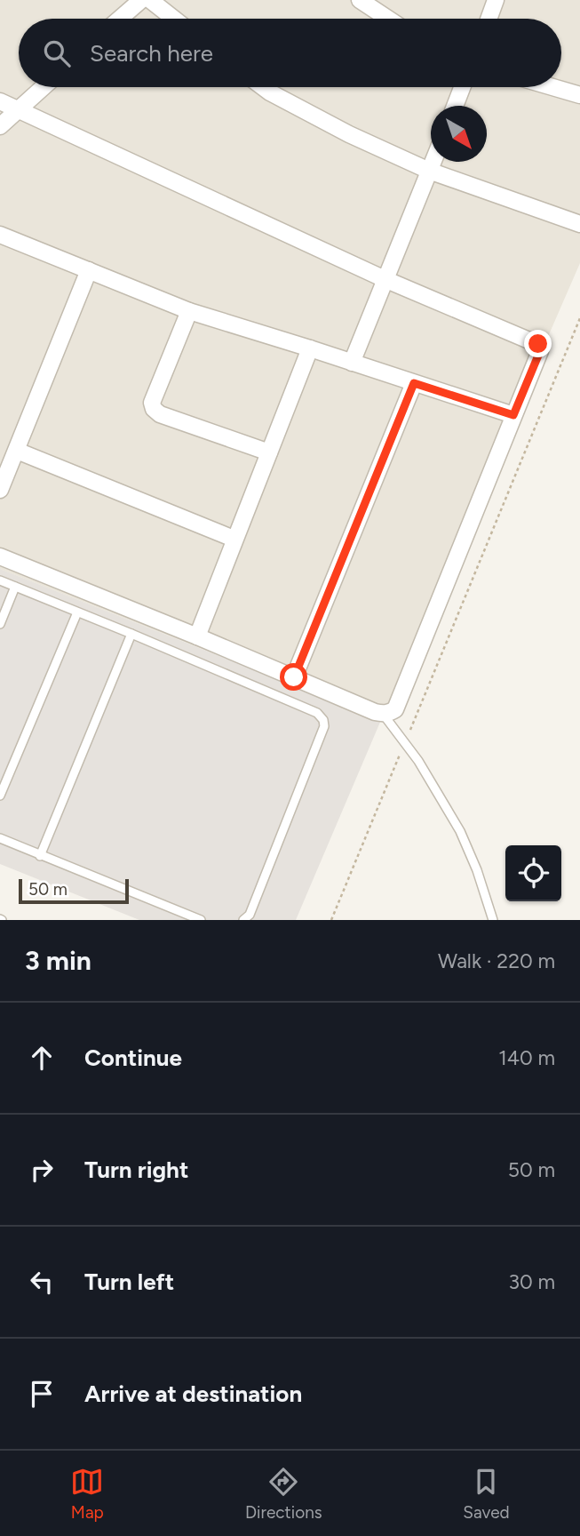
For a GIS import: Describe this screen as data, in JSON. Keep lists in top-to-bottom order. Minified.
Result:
{"scale_bar":"50 m","north":"bottom right","page":{"search":"Search here","scale":"50 m","heading":["3 min","Walk · 220 m"],"list":[["Continue","140 m"],["Turn right","50 m"],["Turn left","30 m"],"Arrive at destination"],"nav":["Map","Directions","Saved"]}}
